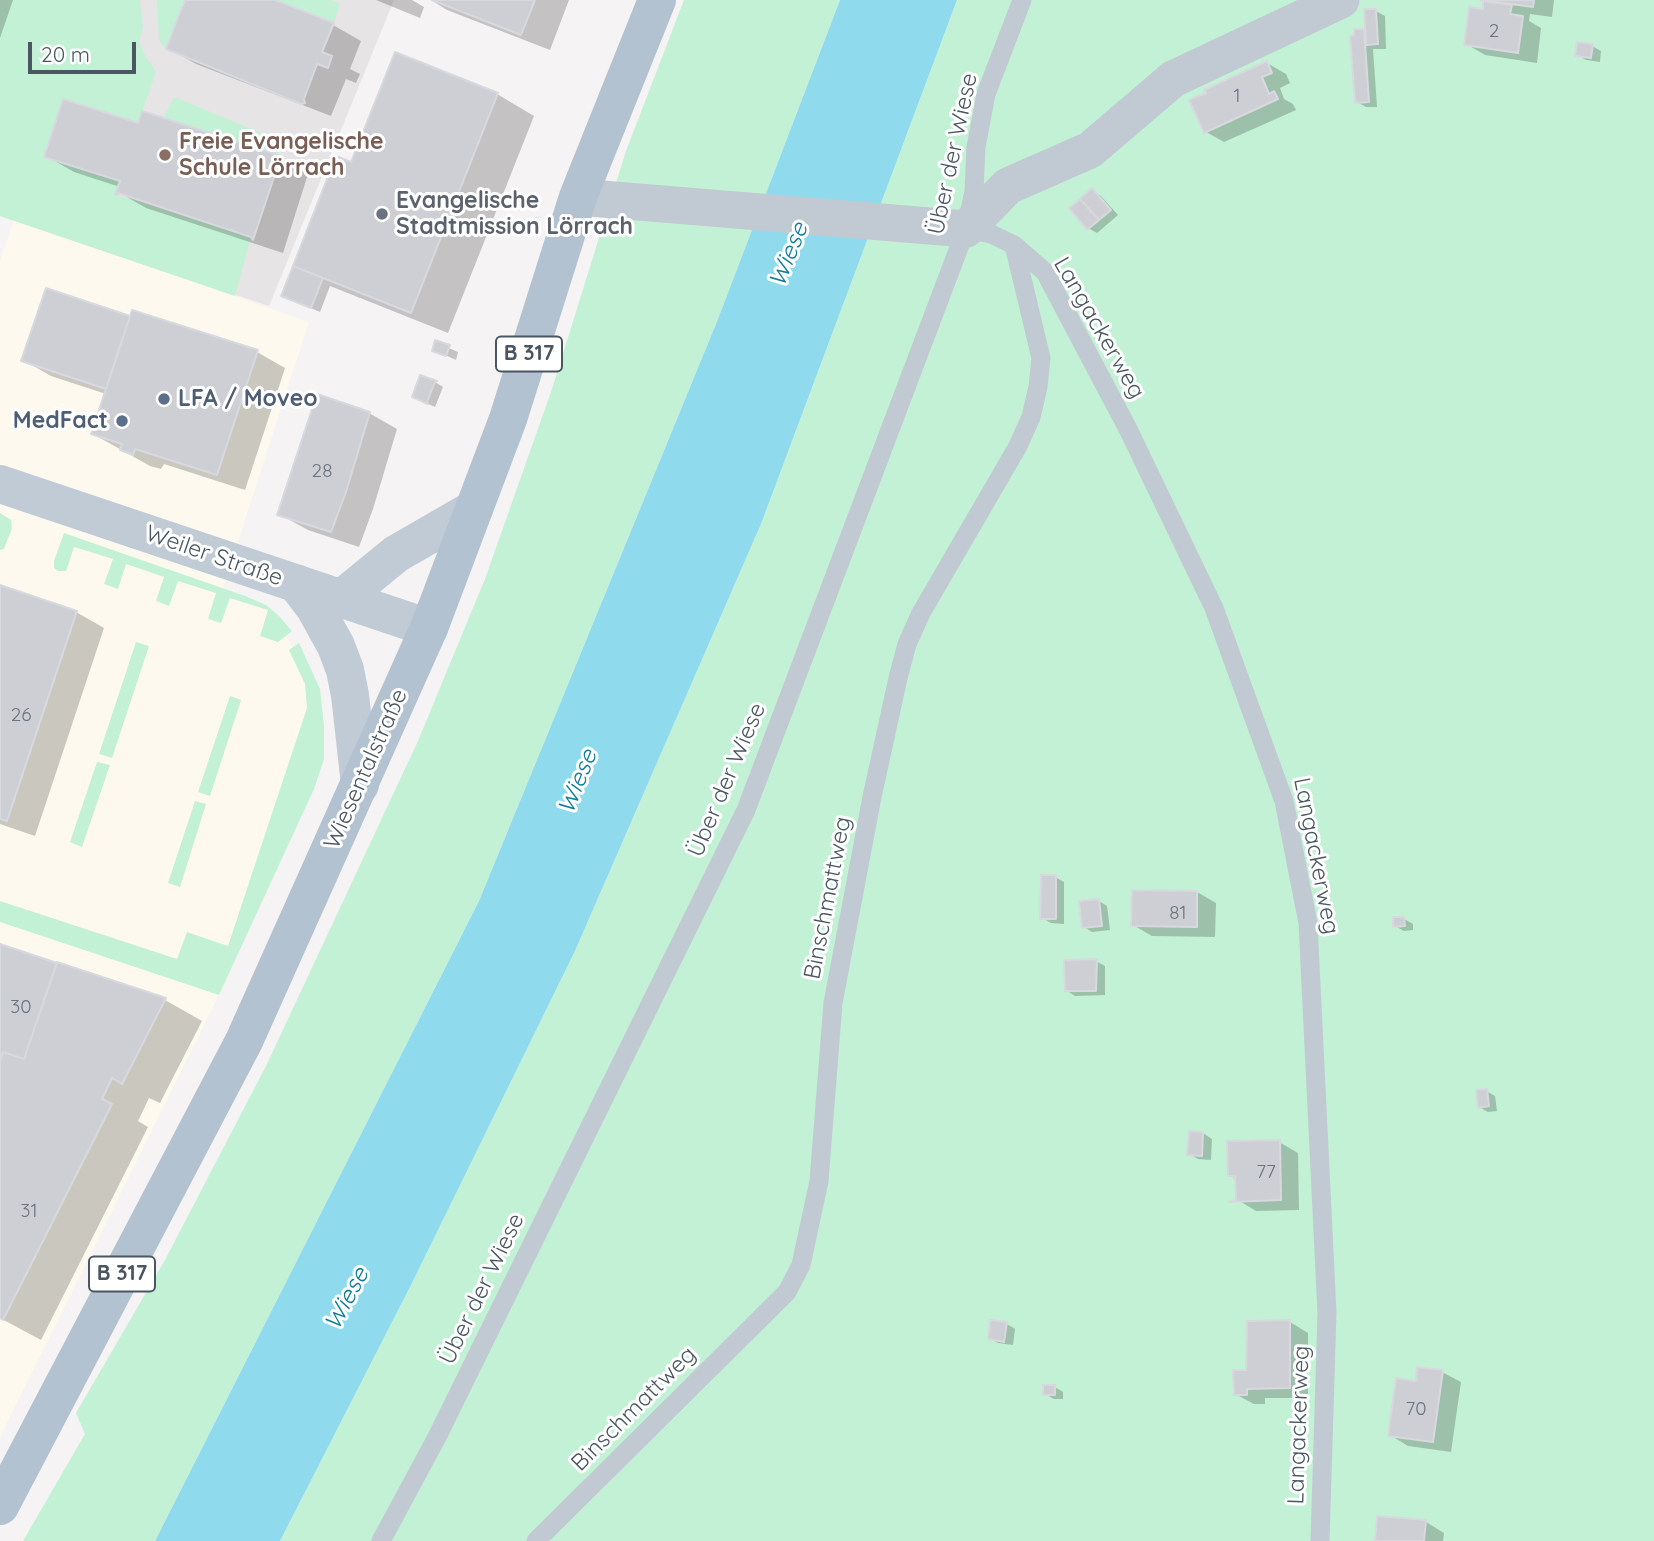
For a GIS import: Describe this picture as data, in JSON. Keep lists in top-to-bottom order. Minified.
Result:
{"streets":{"main road":["B 317","Wiesentalstraße"],"street":["Weiler Straße"],"lane":["Über der Wiese","Langackerweg","Binschmattweg"]},"crossings":[["Langackerweg","Binschmattweg"],["Weiler Straße","Wiesentalstraße"]],"water":["Wiese"],"places":["Freie Evangelische Schule Lörrach","Evangelische Stadtmission Lörrach","LFA / Moveo","MedFact"],"house_numbers":["2","1","28","26","81","30","77","31","70"],"scale_bar":"20 m"}
